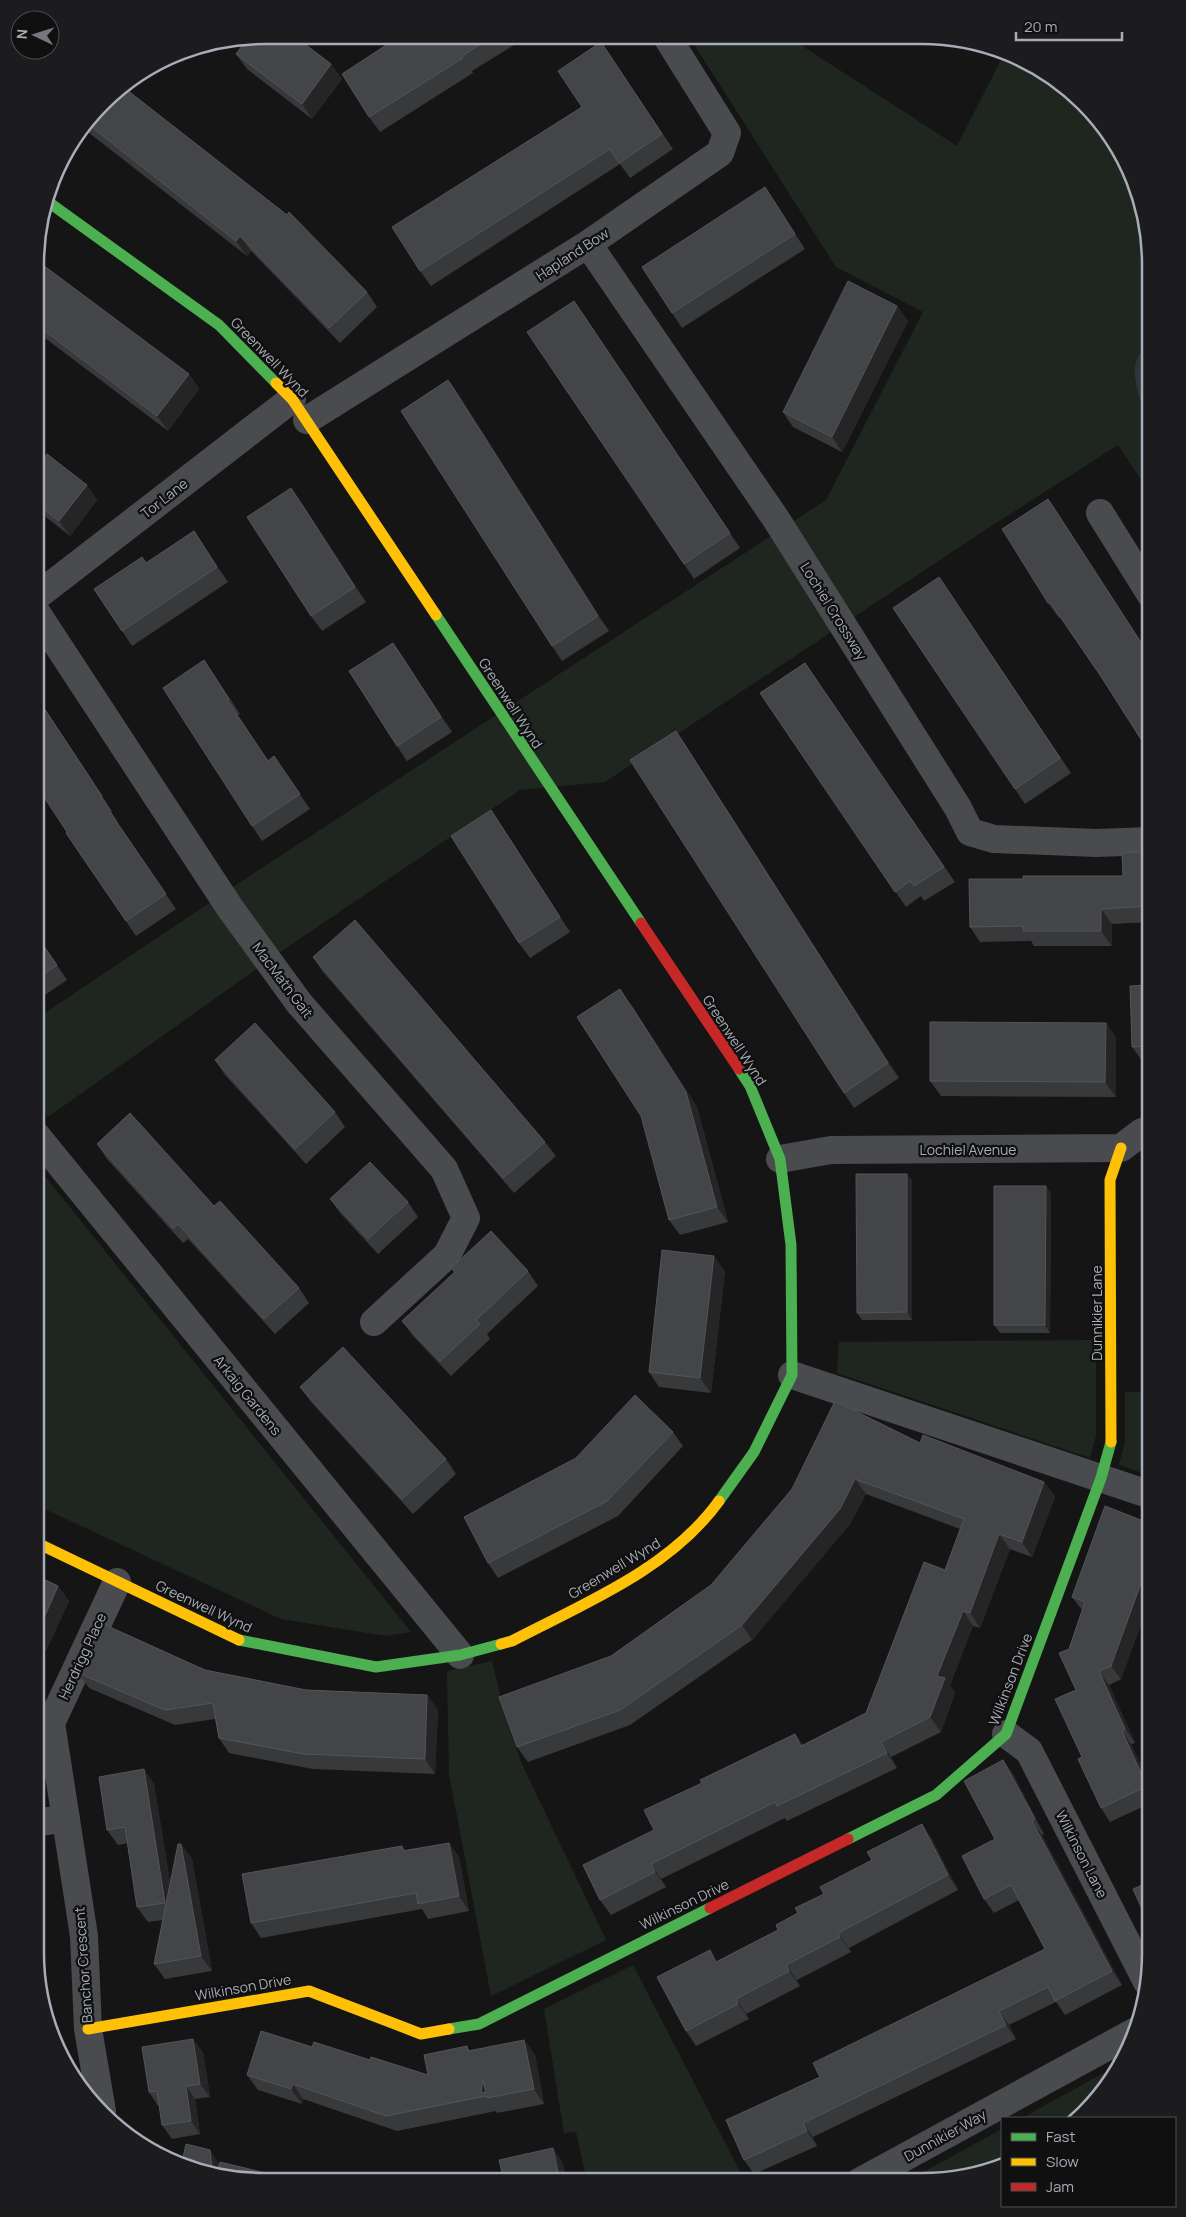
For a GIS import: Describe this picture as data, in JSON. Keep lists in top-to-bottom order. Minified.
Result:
{"streets":{"street":["Hapland Bow","Greenwell Wynd","Tor Lane","Lochiel Crossway","MacMath Gait","Lochiel Avenue","Dunnikier Lane","Arkaig Gardens","Herdrigg Place","Wilkinson Drive","Wilkinson Lane","Banchor Crescent","Dunnikier Way"]},"crossings":[["Hapland Bow","Greenwell Wynd"],["Hapland Bow","Tor Lane"],["Hapland Bow","Lochiel Crossway"],["Greenwell Wynd","Tor Lane"],["Greenwell Wynd","Lochiel Avenue"],["Greenwell Wynd","Arkaig Gardens"],["Greenwell Wynd","Herdrigg Place"],["Lochiel Avenue","Dunnikier Lane"],["Dunnikier Lane","Wilkinson Drive"],["Herdrigg Place","Banchor Crescent"],["Wilkinson Drive","Wilkinson Lane"],["Wilkinson Drive","Banchor Crescent"]],"legend":["Fast","Slow","Jam"],"scale_bar":"20 m","north":"left"}
